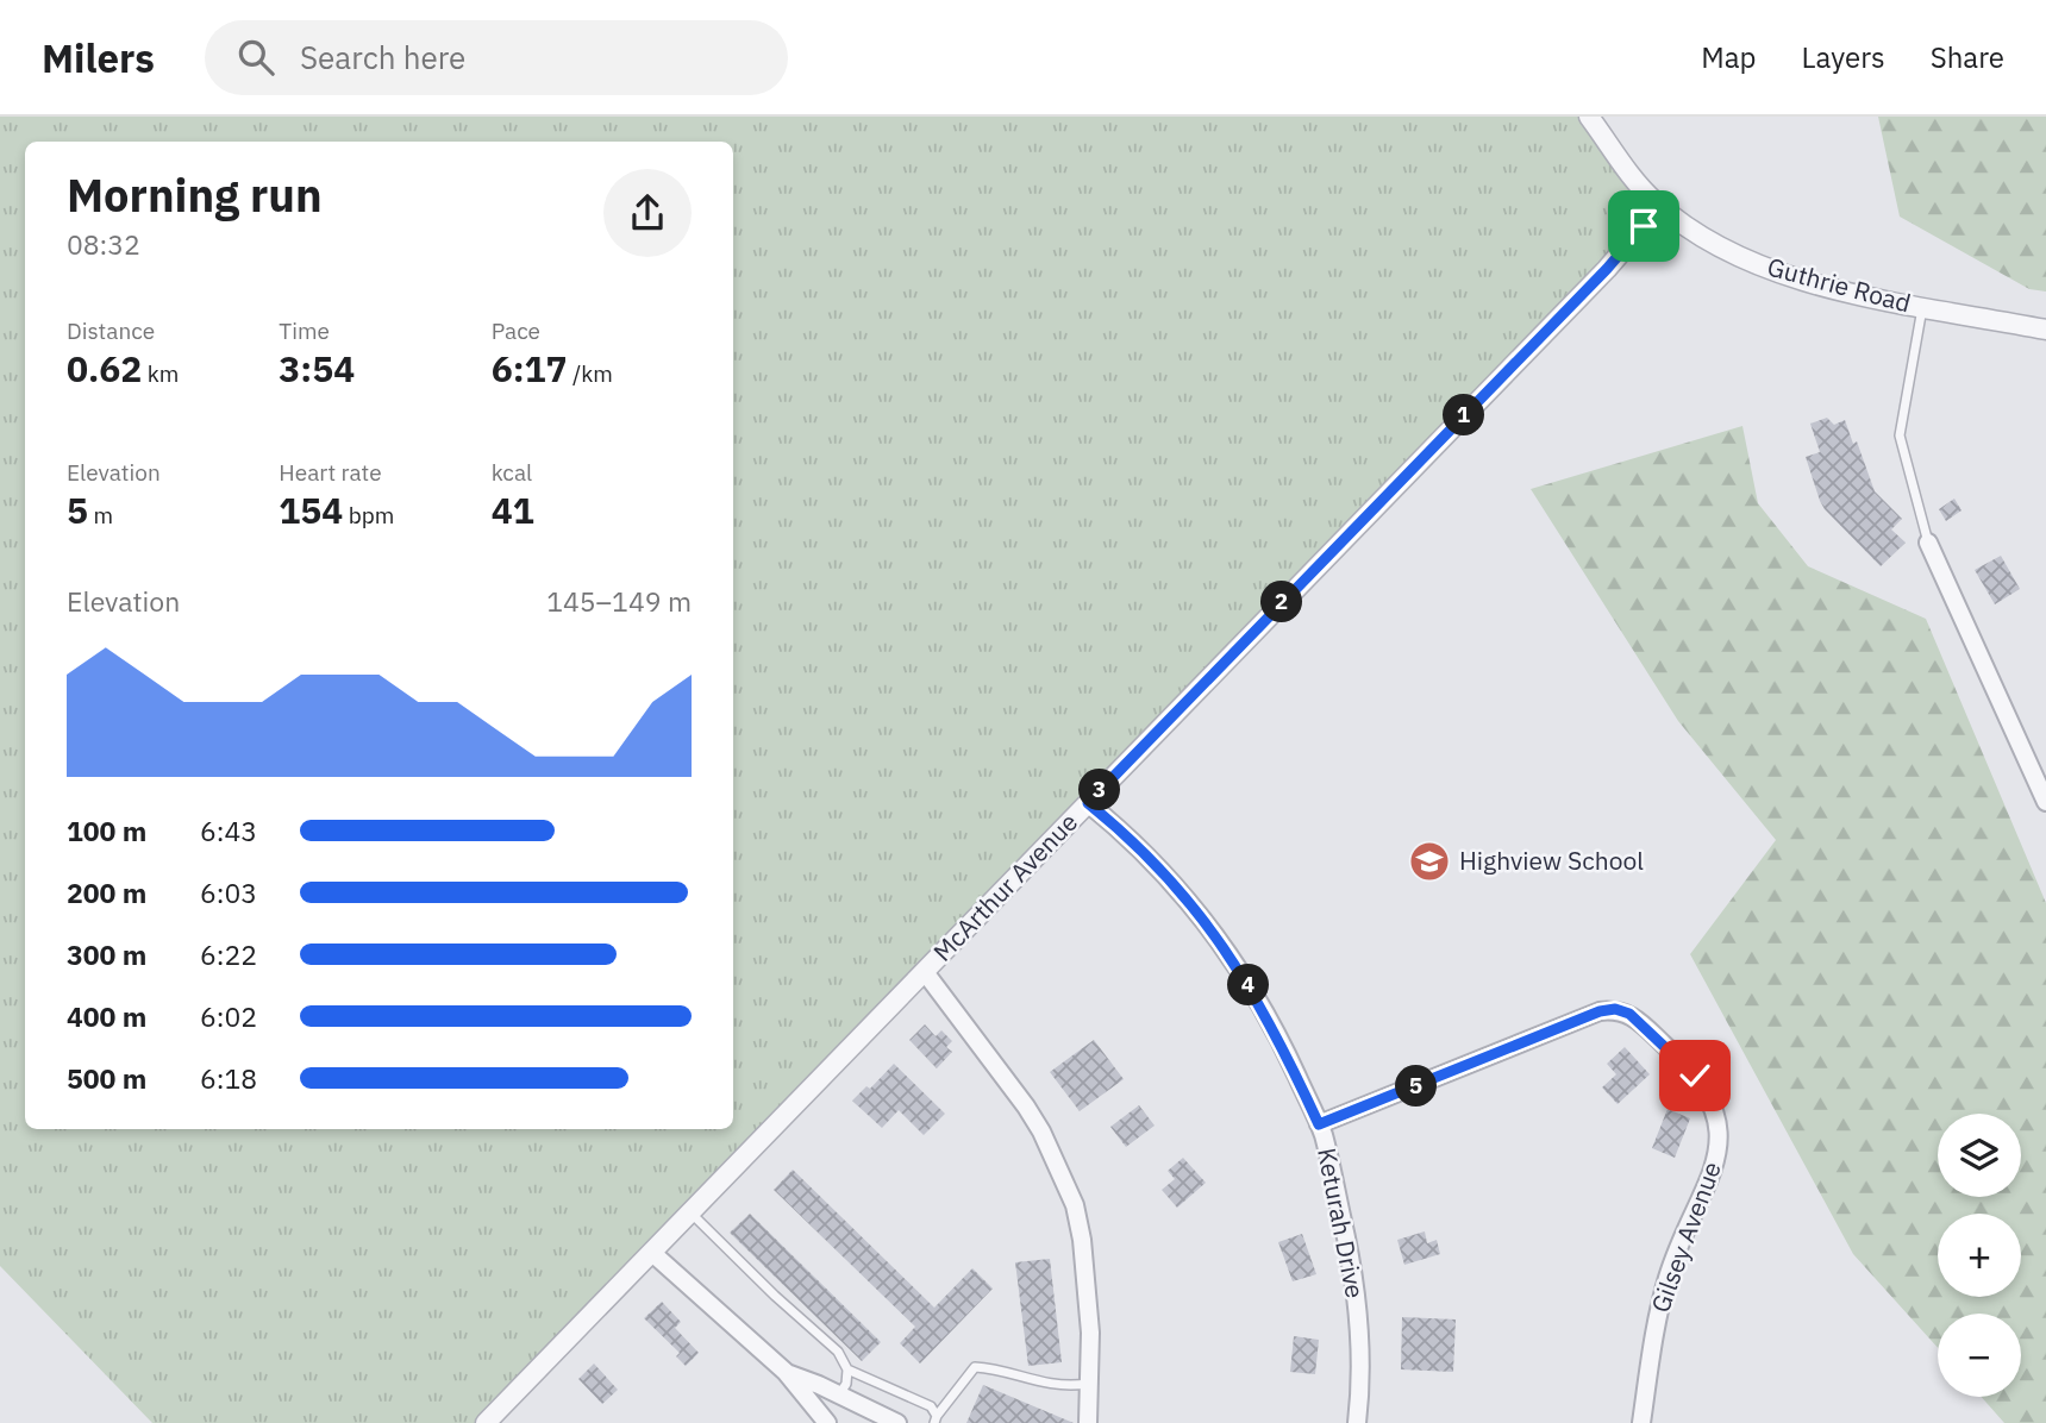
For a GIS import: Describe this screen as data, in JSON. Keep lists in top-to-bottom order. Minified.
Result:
{"streets":{"street":["Guthrie Road","McArthur Avenue","Keturah Drive","Gilsey Avenue"]},"crossings":[["Guthrie Road","McArthur Avenue"],["McArthur Avenue","Keturah Drive"],["Keturah Drive","Gilsey Avenue"]],"places":{"school or university":["Highview School"]},"page":{"header":"Milers","search":"Search here","nav":["Map","Layers","Share"],"heading":["Morning run","08:32"],"stats":[["Distance","0.62 km"],["Time","3:54"],["Pace","6:17 /km"],["Elevation","5 m"],["Heart rate","154 bpm"],["kcal","41"]],"pins":["1","2","3","4","5"],"chart":["Elevation","145–149 m"],"list":[{"name":"100 m","note":"6:43"},{"name":"200 m","note":"6:03"},{"name":"300 m","note":"6:22"},{"name":"400 m","note":"6:02"},{"name":"500 m","note":"6:18"}],"map_buttons":["+","−"]}}
